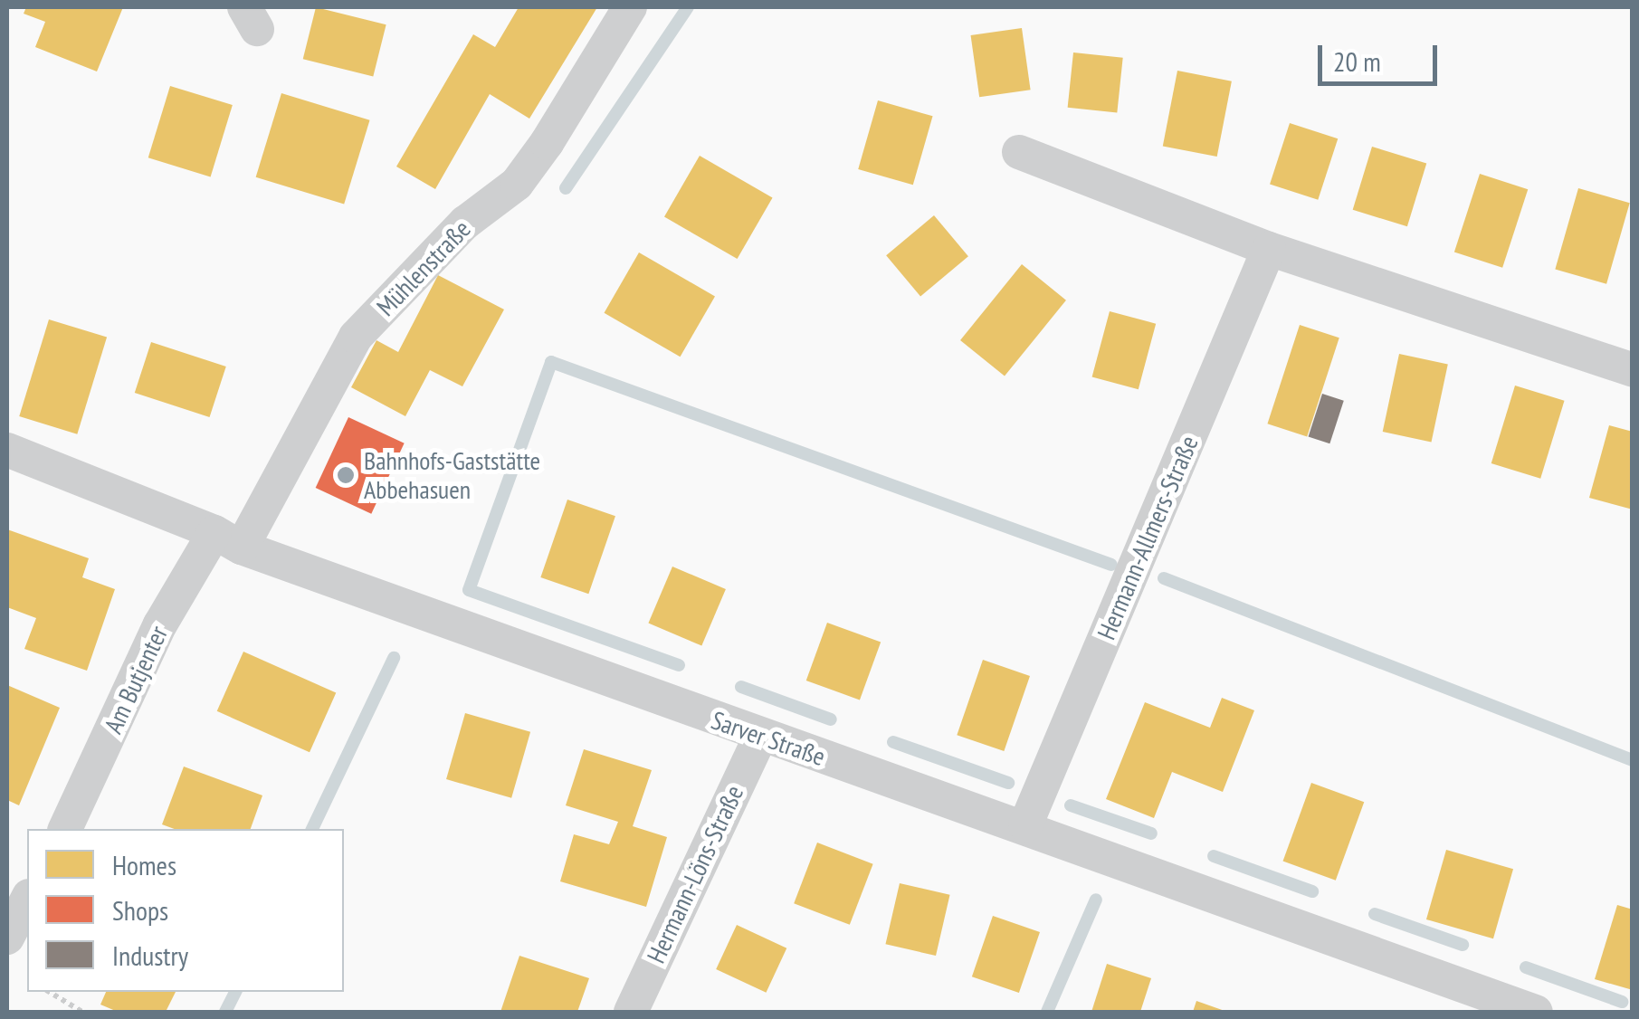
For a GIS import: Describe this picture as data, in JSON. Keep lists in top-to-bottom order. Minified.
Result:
{"streets":{"street":["Mühlenstraße","Hermann-Allmers-Straße","Am Butjenter","Sarver Straße","Hermann-Löns-Straße"]},"crossings":[["Mühlenstraße","Am Butjenter"],["Mühlenstraße","Sarver Straße"],["Hermann-Allmers-Straße","Sarver Straße"],["Am Butjenter","Sarver Straße"],["Sarver Straße","Hermann-Löns-Straße"]],"places":["Bahnhofs-Gaststätte Abbehasuen"],"legend":["Homes","Shops","Industry"],"scale_bar":"20 m"}
